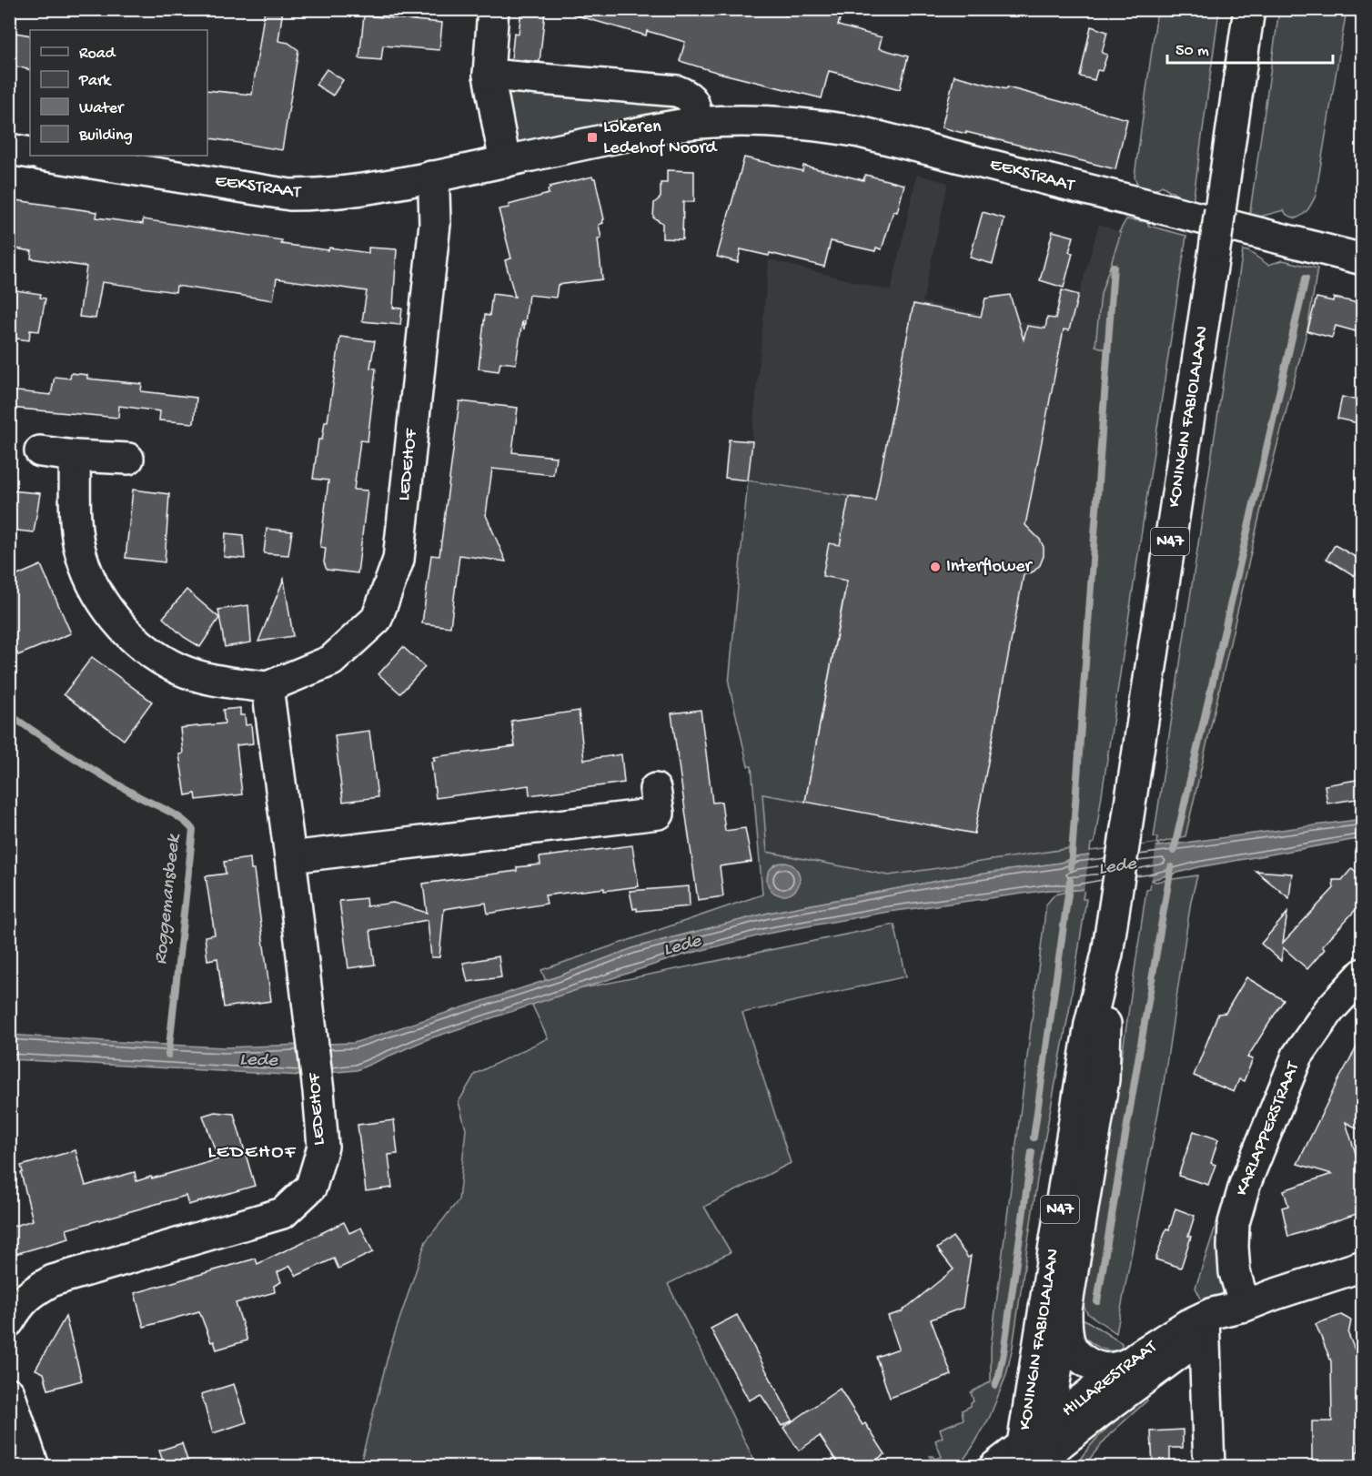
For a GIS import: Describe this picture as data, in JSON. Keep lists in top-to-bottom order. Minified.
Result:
{"streets":{"street":["EEKSTRAAT","KONINGIN FABIOLALAAN","LEDEHOF","N47","KARLAPPERSTRAAT","HILLARESTRAAT"]},"crossings":[["EEKSTRAAT","LEDEHOF"],["KONINGIN FABIOLALAAN","HILLARESTRAAT"],["KARLAPPERSTRAAT","HILLARESTRAAT"]],"districts":["LEDEHOF"],"water":["Lede","Roggemansbeek"],"places":{"transit":["Lokeren Ledehof Noord"],"other":["Interflower"]},"legend":["Road","Park","Water","Building"],"scale_bar":"50 m"}
